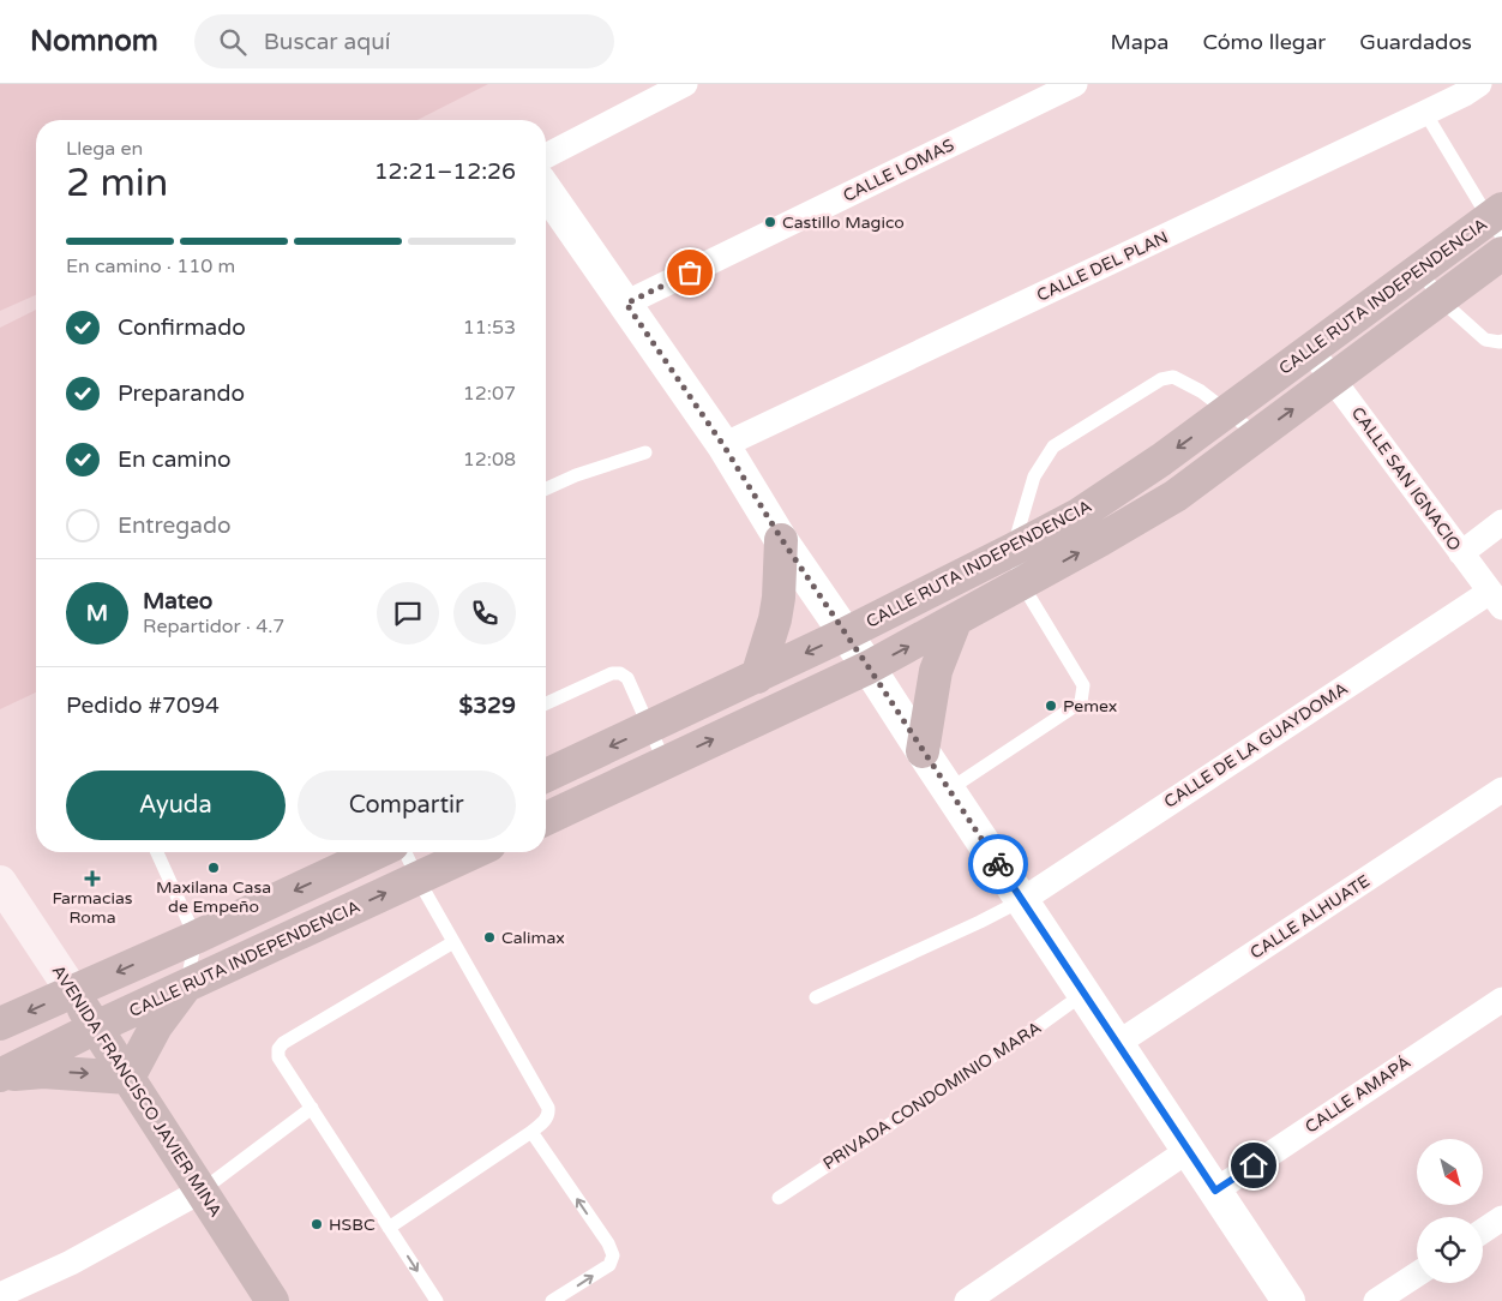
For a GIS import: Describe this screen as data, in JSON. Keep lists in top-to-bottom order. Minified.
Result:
{"streets":{"main road":["CALLE RUTA INDEPENDENCIA","AVENIDA FRANCISCO JAVIER MINA"],"street":["CALLE LOMAS","CALLE DEL PLAN","CALLE SAN IGNACIO","CALLE DE LA GUAYDOMA","CALLE ALHUATE","CALLE AMAPÁ"],"lane":["PRIVADA CONDOMINIO MARA"]},"crossings":[["CALLE RUTA INDEPENDENCIA","CALLE SAN IGNACIO"],["CALLE RUTA INDEPENDENCIA","AVENIDA FRANCISCO JAVIER MINA"],["CALLE SAN IGNACIO","CALLE DE LA GUAYDOMA"]],"places":{"other":["Castillo Magico","Pemex","Maxilana Casa de Empeño","Calimax","HSBC"],"health":["Farmacias Roma"]},"north":"bottom right","page":{"header":"Nomnom","search":"Buscar aquí","nav":["Mapa","Cómo llegar","Guardados"],"heading":["2 min","Llega en","12:21–12:26"],"panel":["Mateo","Repartidor · 4.7","Pedido #7094","$329"],"bar":"En camino · 110 m","list":[["Confirmado","11:53"],["Preparando","12:07"],["En camino","12:08"],"Entregado"],"round":"M","buttons":["Ayuda","Compartir"]}}
